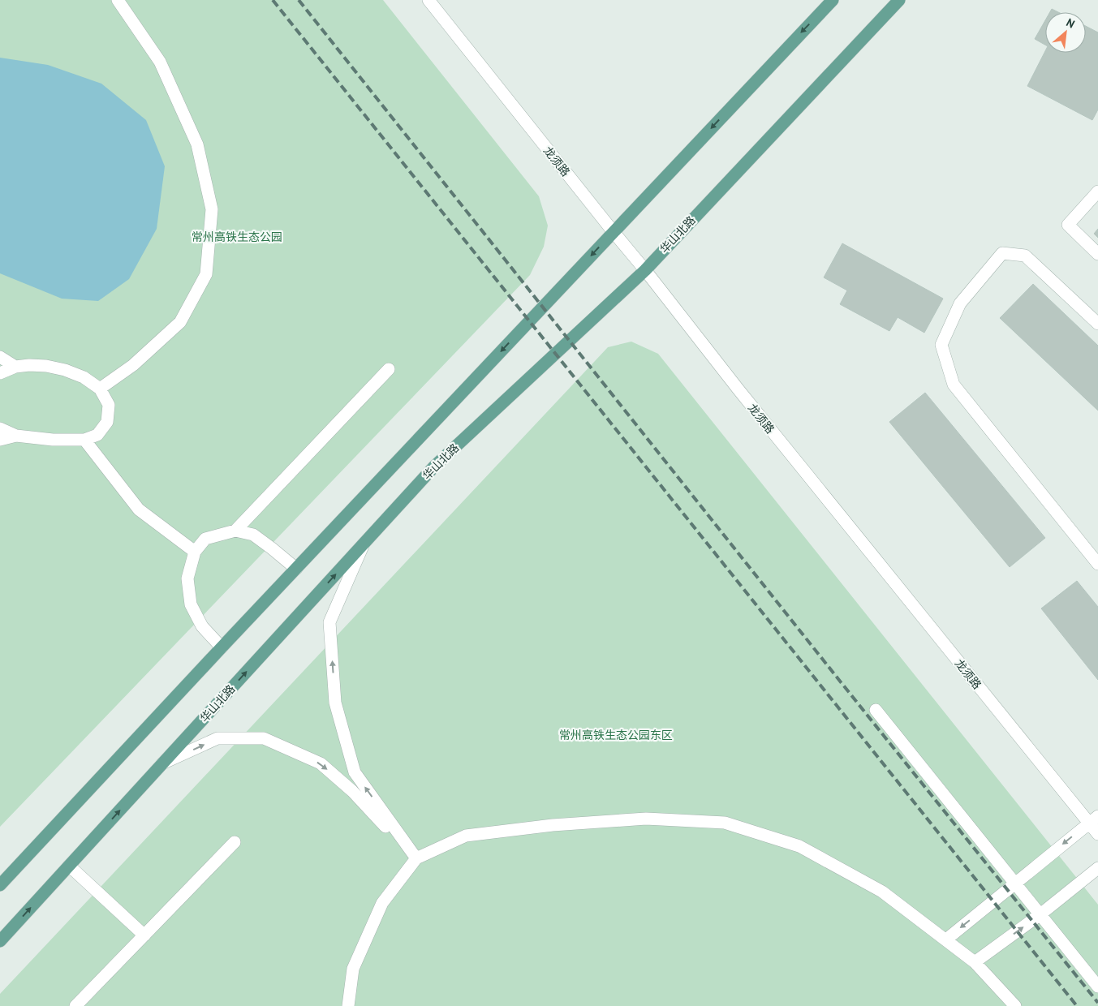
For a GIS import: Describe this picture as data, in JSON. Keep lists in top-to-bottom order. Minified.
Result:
{"streets":{"main road":["华山北路"],"street":["龙须路"]},"crossings":[["龙须路","华山北路"]],"parks":["常州高铁生态公园","常州高铁生态公园东区"],"north":"top right"}
